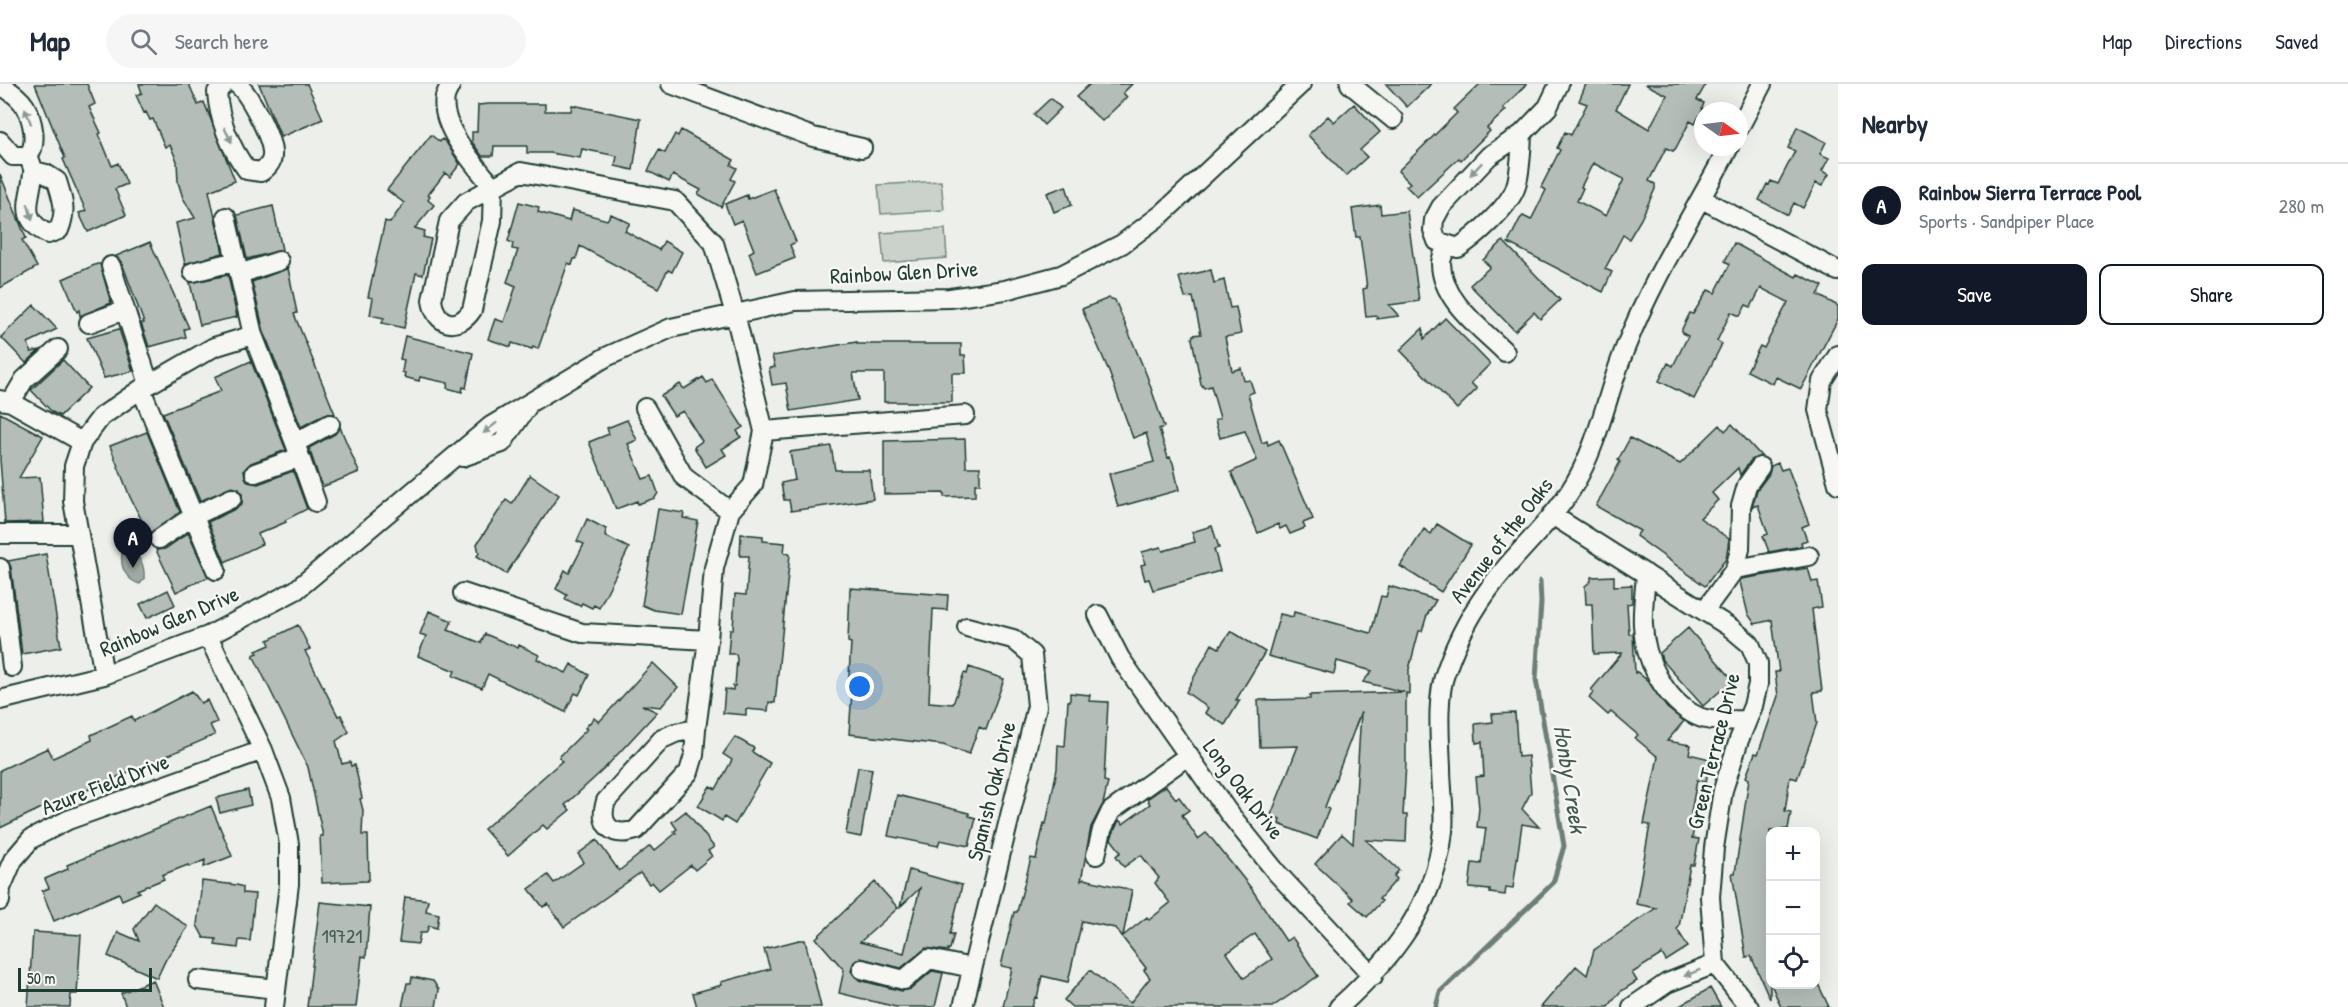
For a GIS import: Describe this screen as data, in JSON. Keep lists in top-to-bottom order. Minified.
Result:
{"streets":{"street":["Rainbow Glen Drive","Avenue of the Oaks","Green Terrace Drive","Azure Field Drive","Long Oak Drive","Spanish Oak Drive"]},"crossings":[["Avenue of the Oaks","Green Terrace Drive"],["Avenue of the Oaks","Long Oak Drive"]],"water":["Honby Creek"],"house_numbers":["19721"],"scale_bar":"50 m","north":"right","page":{"header":"Map","search":"Search here","nav":["Map","Directions","Saved"],"heading":"Nearby","list":[{"mark":"A","name":"Rainbow Sierra Terrace Pool","note":"Sports · Sandpiper Place","value":"280 m"}],"buttons":["Save","Share"],"pins":"A","map_buttons":["+","−"],"scale":"50 m"}}
